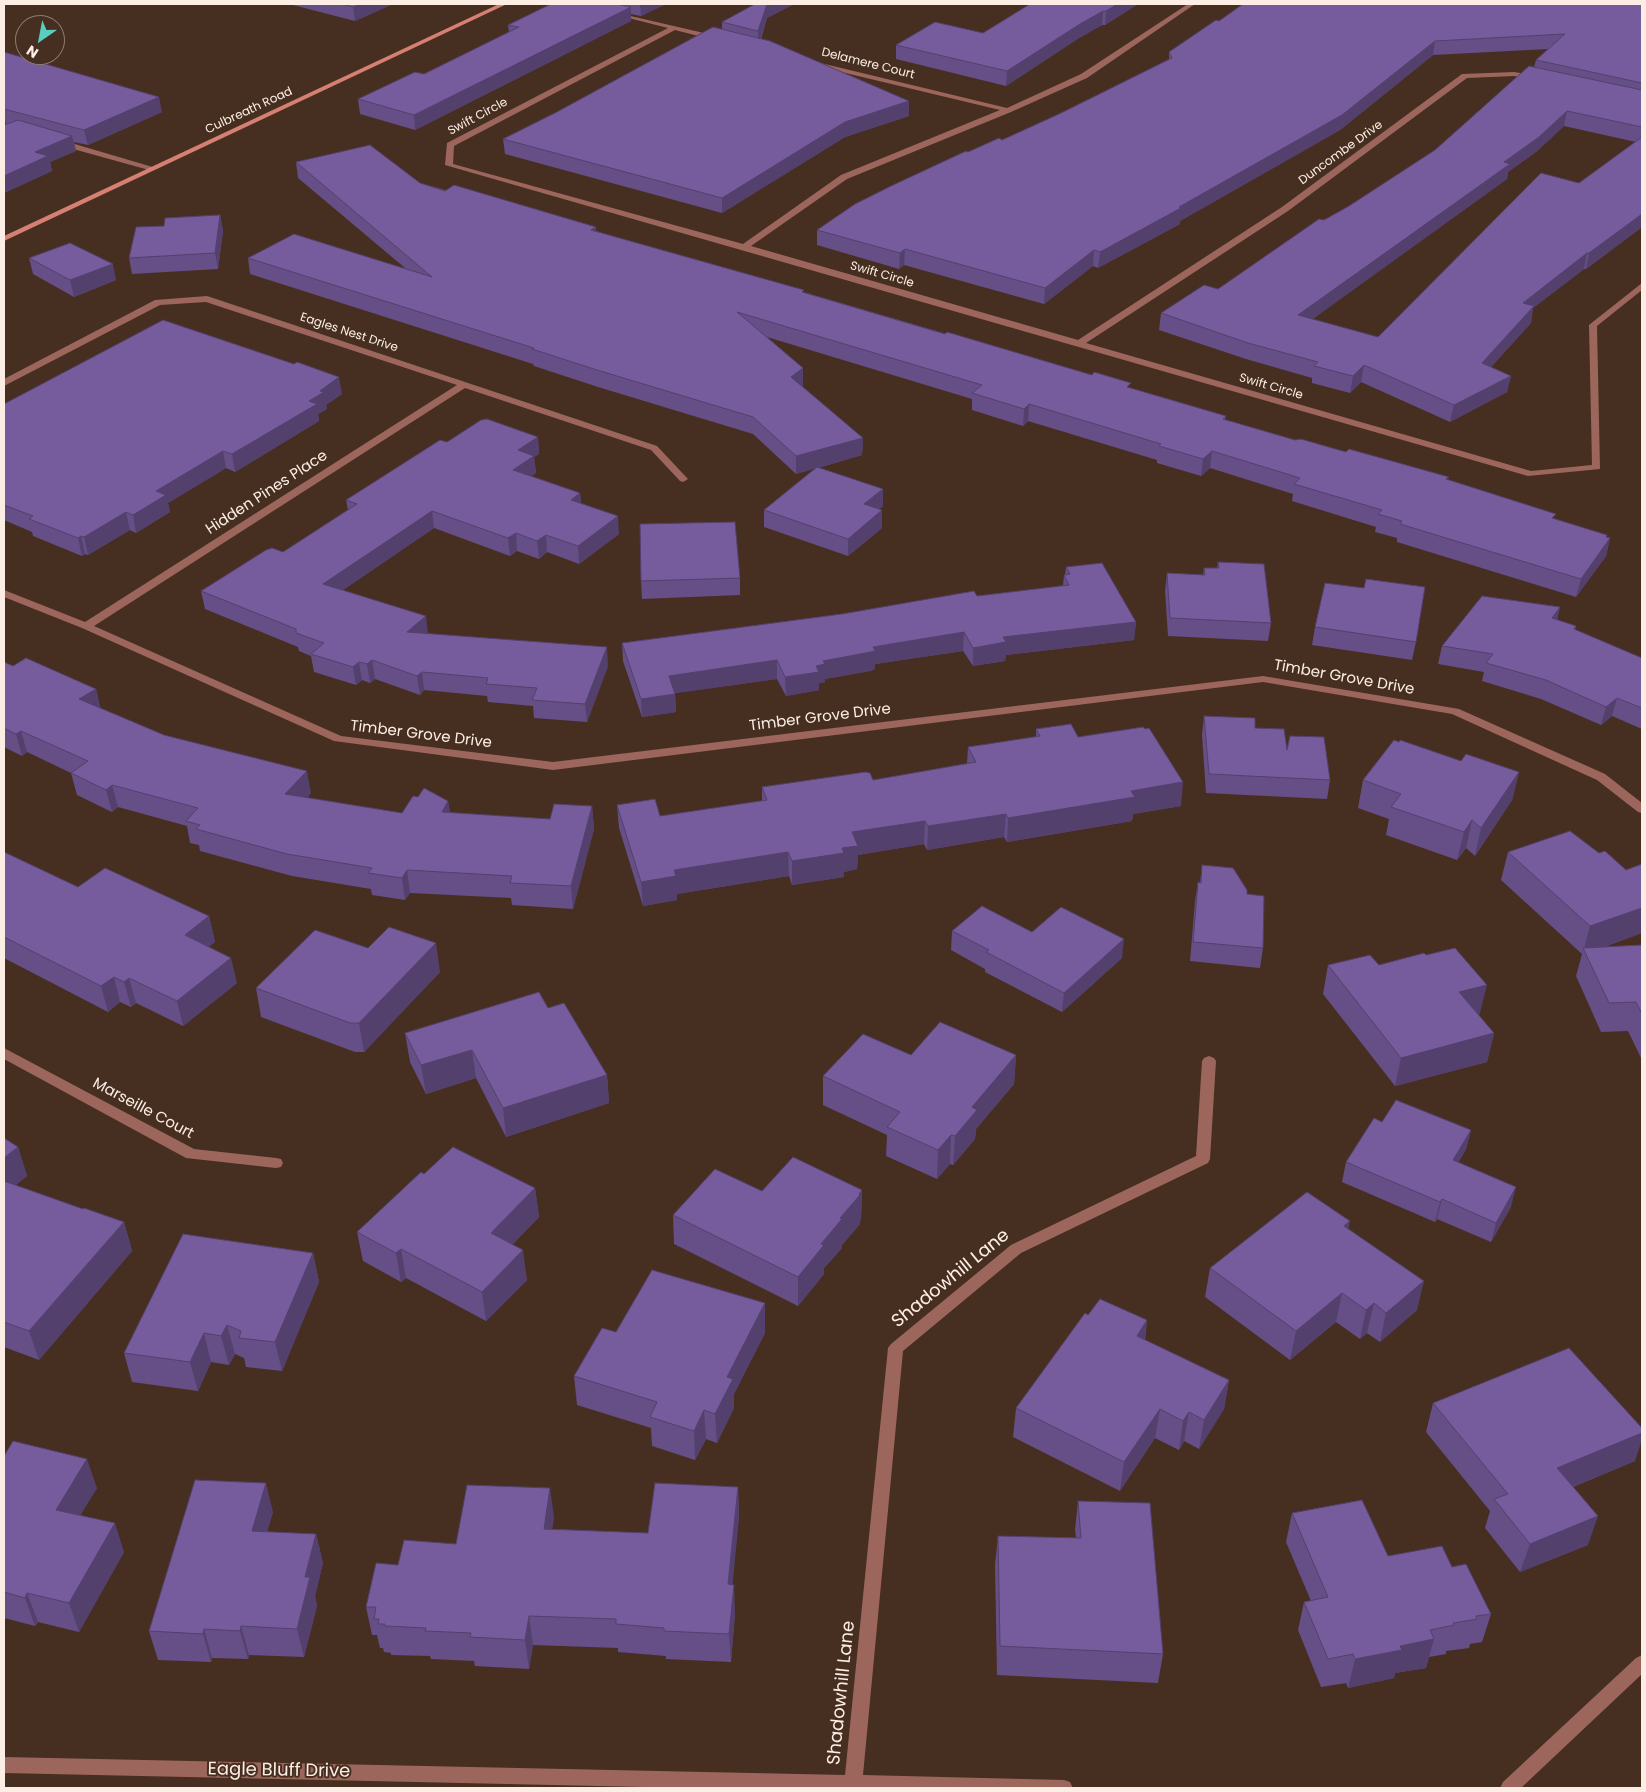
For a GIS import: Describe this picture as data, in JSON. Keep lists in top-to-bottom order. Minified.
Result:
{"streets":{"street":["Delamere Court","Culbreath Road","Swift Circle","Duncombe Drive","Eagles Nest Drive","Hidden Pines Place","Timber Grove Drive","Marseille Court","Shadowhill Lane","Eagle Bluff Drive"]},"crossings":[["Swift Circle","Duncombe Drive"],["Eagles Nest Drive","Hidden Pines Place"],["Hidden Pines Place","Timber Grove Drive"],["Shadowhill Lane","Eagle Bluff Drive"]],"north":"bottom left"}
